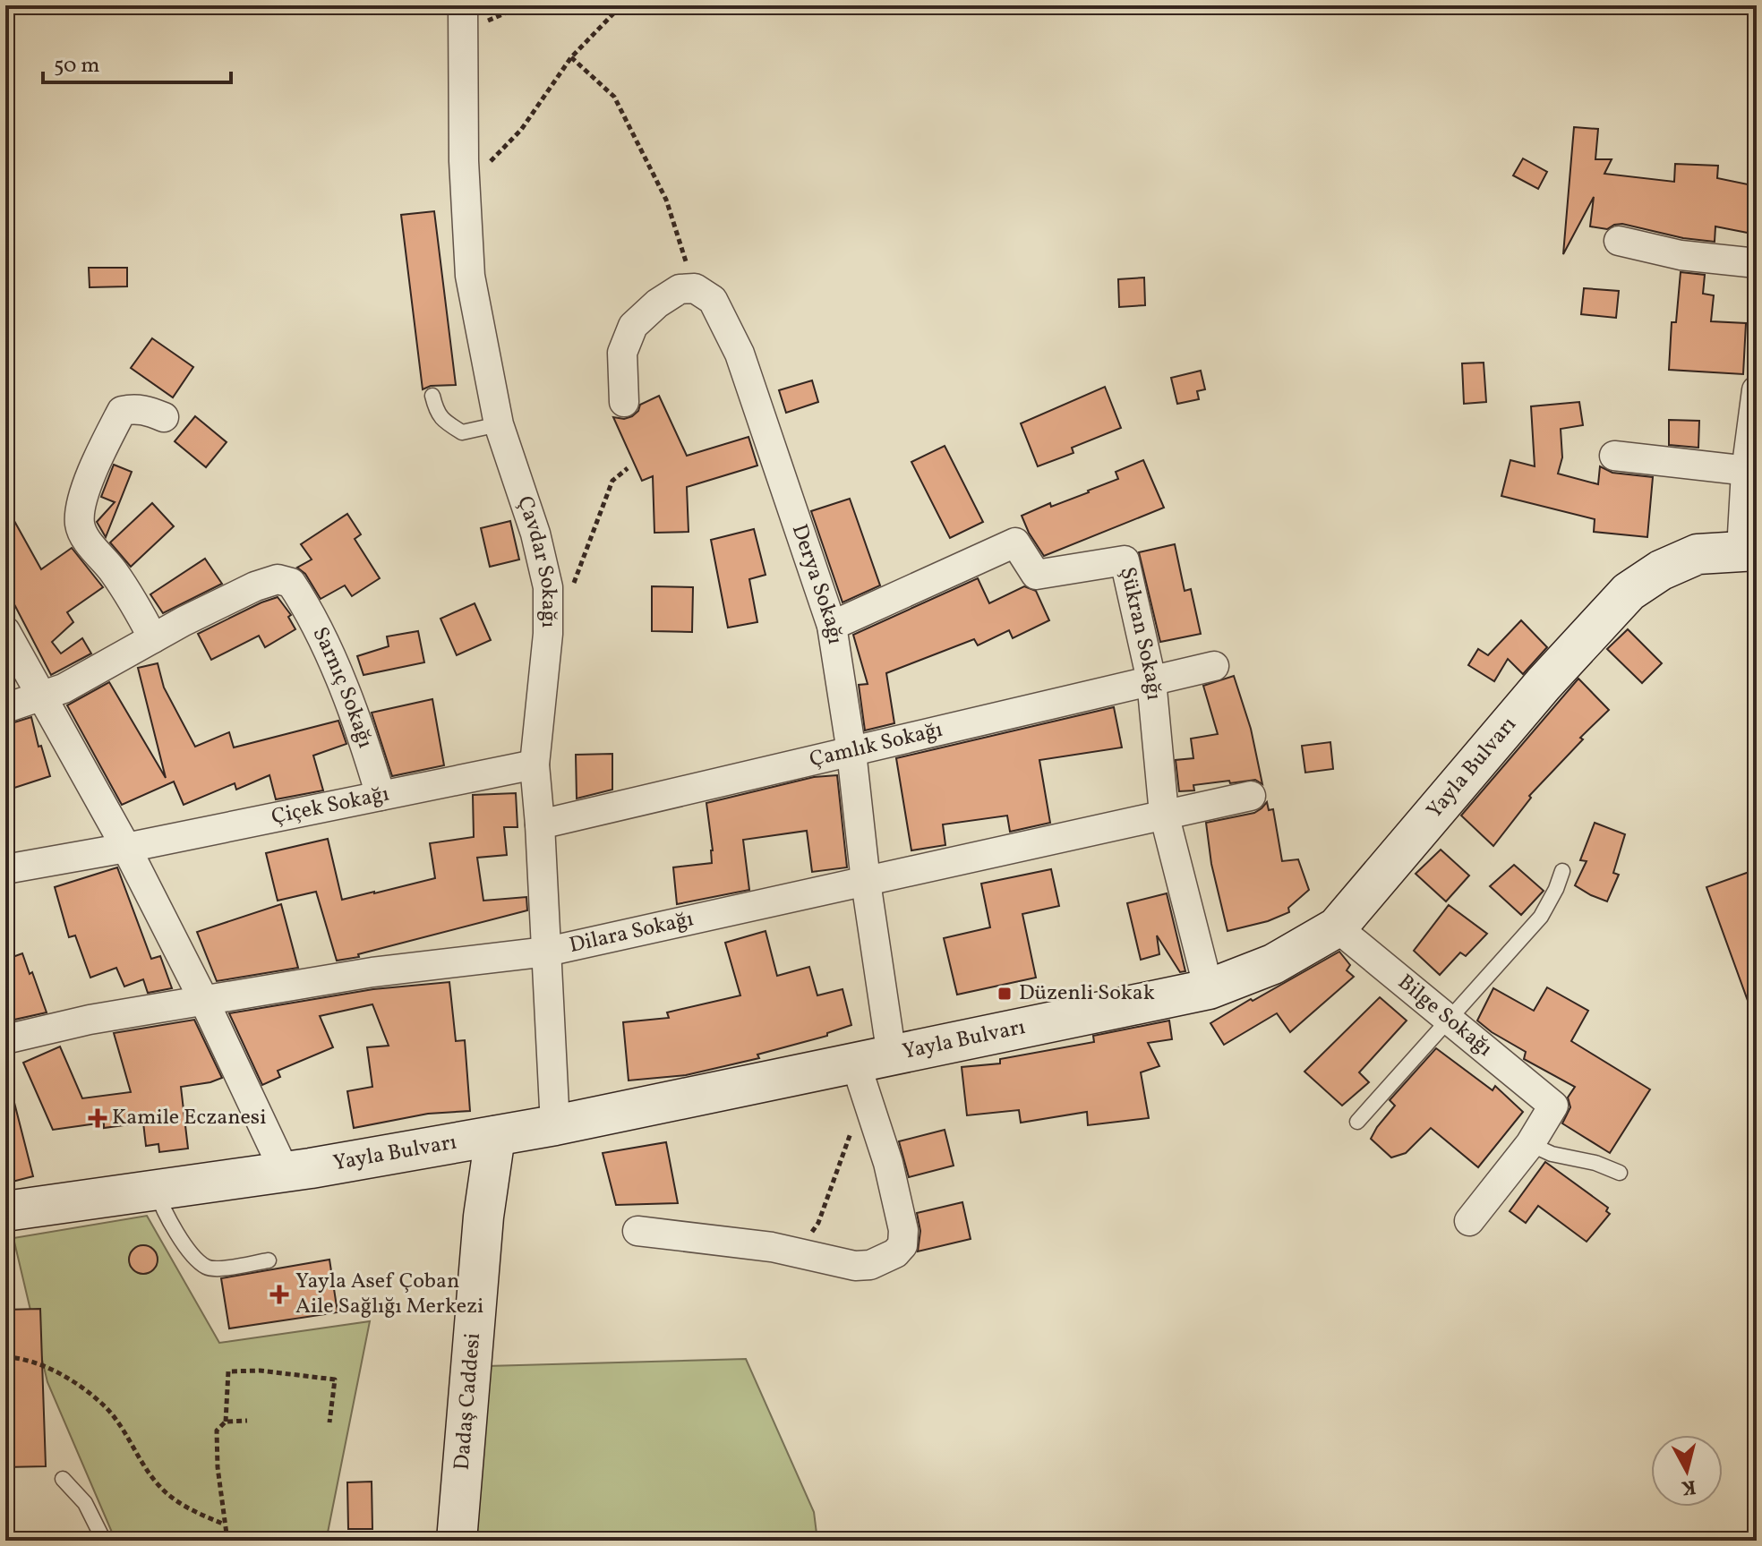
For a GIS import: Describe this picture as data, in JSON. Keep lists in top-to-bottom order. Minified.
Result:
{"streets":{"main road":["Yayla Bulvarı","Dadaş Caddesi"],"street":["Çavdar Sokağı","Derya Sokağı","Şükran Sokağı","Sarnıç Sokağı","Çamlık Sokağı","Çiçek Sokağı","Dilara Sokağı","Bilge Sokağı"]},"crossings":[["Çavdar Sokağı","Çamlık Sokağı"],["Çavdar Sokağı","Yayla Bulvarı"],["Çavdar Sokağı","Çiçek Sokağı"],["Çavdar Sokağı","Dilara Sokağı"],["Derya Sokağı","Şükran Sokağı"],["Derya Sokağı","Çamlık Sokağı"],["Derya Sokağı","Yayla Bulvarı"],["Derya Sokağı","Dilara Sokağı"],["Şükran Sokağı","Çamlık Sokağı"],["Şükran Sokağı","Yayla Bulvarı"],["Şükran Sokağı","Dilara Sokağı"],["Sarnıç Sokağı","Çiçek Sokağı"],["Yayla Bulvarı","Bilge Sokağı"],["Yayla Bulvarı","Dadaş Caddesi"]],"places":{"transit":["Düzenli Sokak"],"health":["Kamile Eczanesi","Yayla Asef Çoban Aile Sağlığı Merkezi"]},"scale_bar":"50 m","north":"bottom"}
